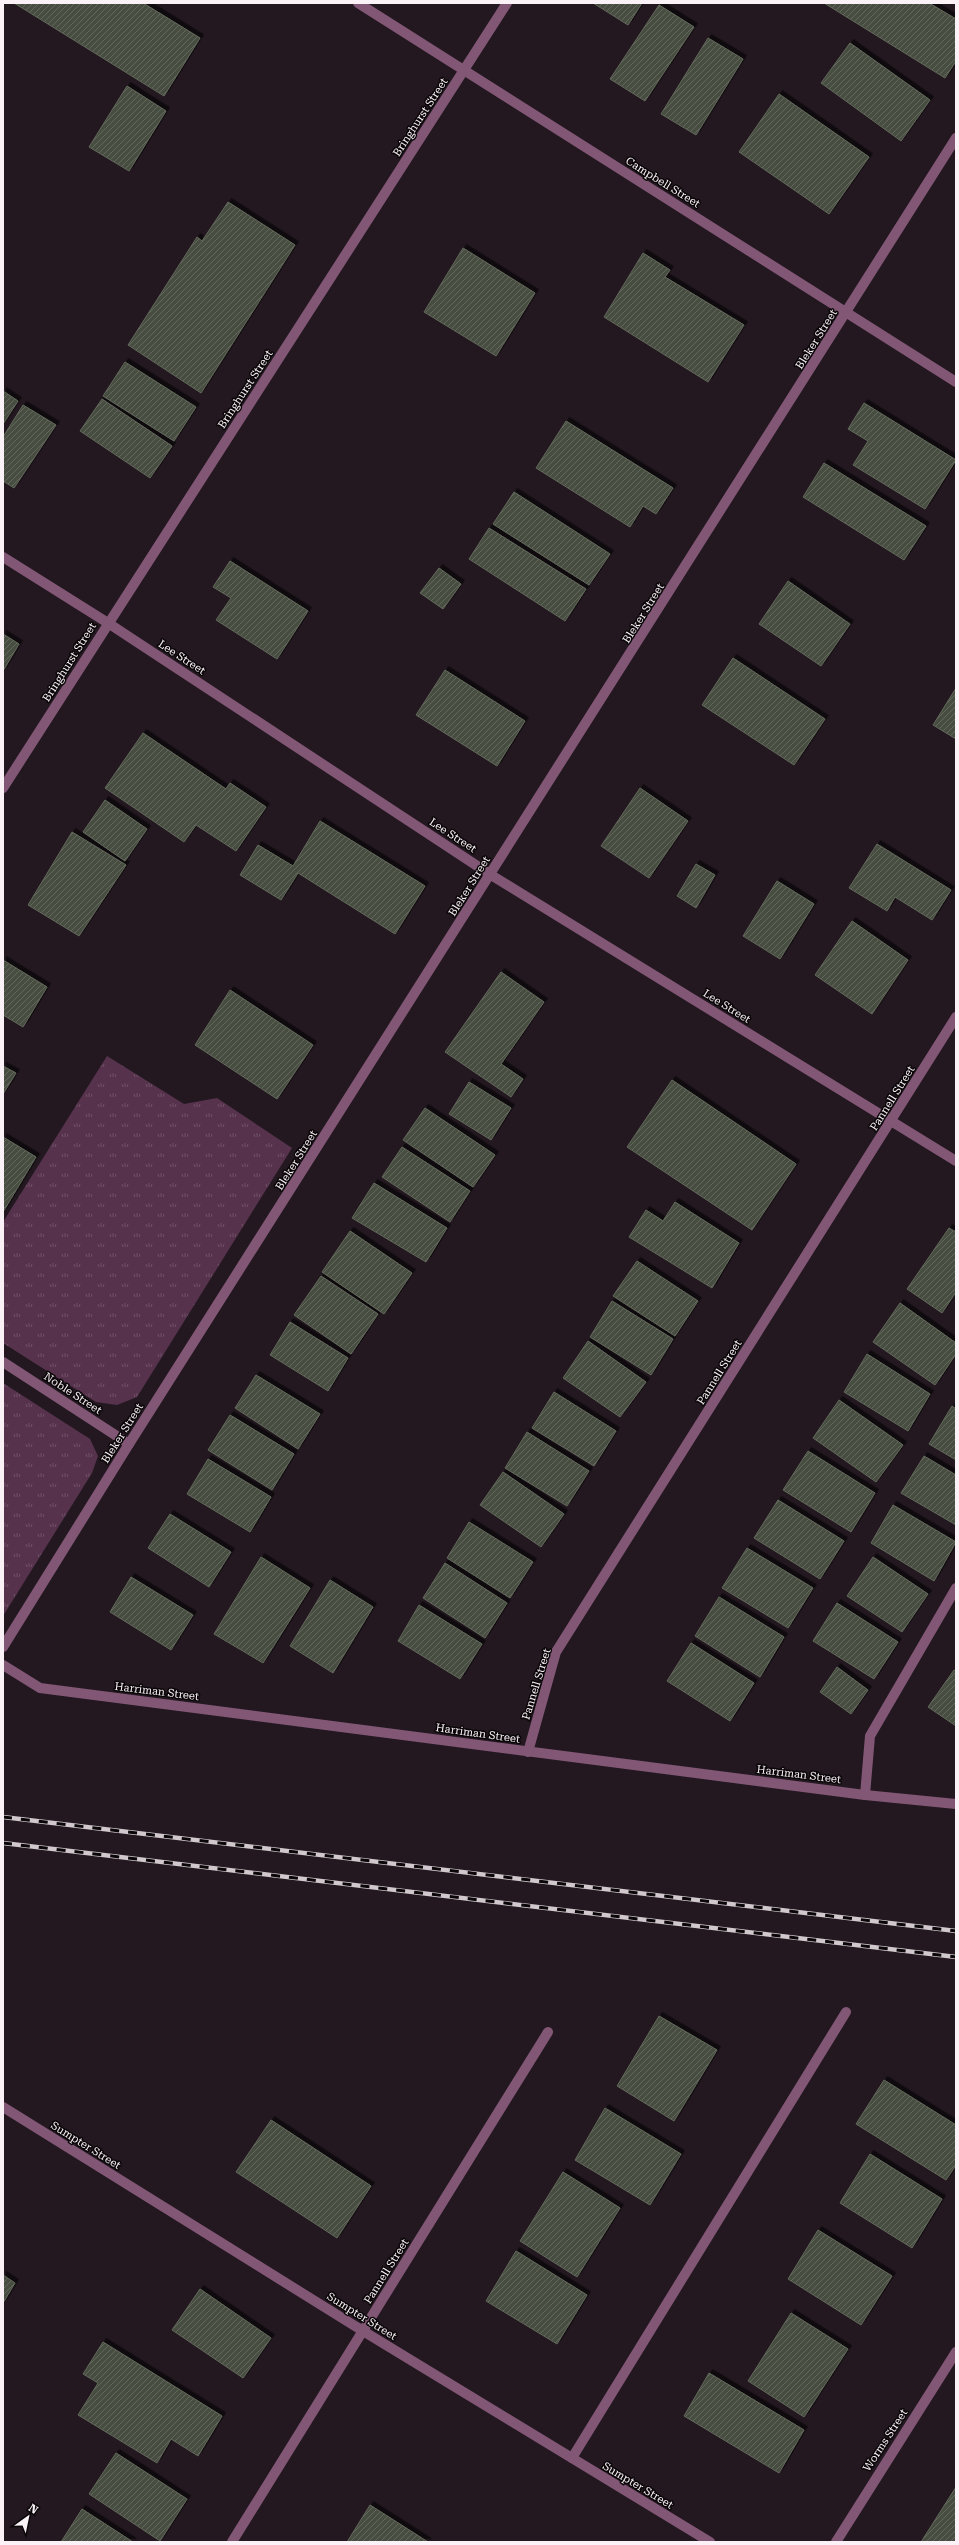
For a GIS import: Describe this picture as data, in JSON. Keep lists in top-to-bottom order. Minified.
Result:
{"streets":{"street":["Bringhurst Street","Campbell Street","Bleker Street","Lee Street","Pannell Street","Noble Street","Harriman Street","Sumpter Street","Worms Street"]},"crossings":[["Bringhurst Street","Campbell Street"],["Bringhurst Street","Lee Street"],["Campbell Street","Bleker Street"],["Bleker Street","Lee Street"],["Bleker Street","Noble Street"],["Lee Street","Pannell Street"],["Pannell Street","Harriman Street"],["Pannell Street","Sumpter Street"]],"north":"top right"}
